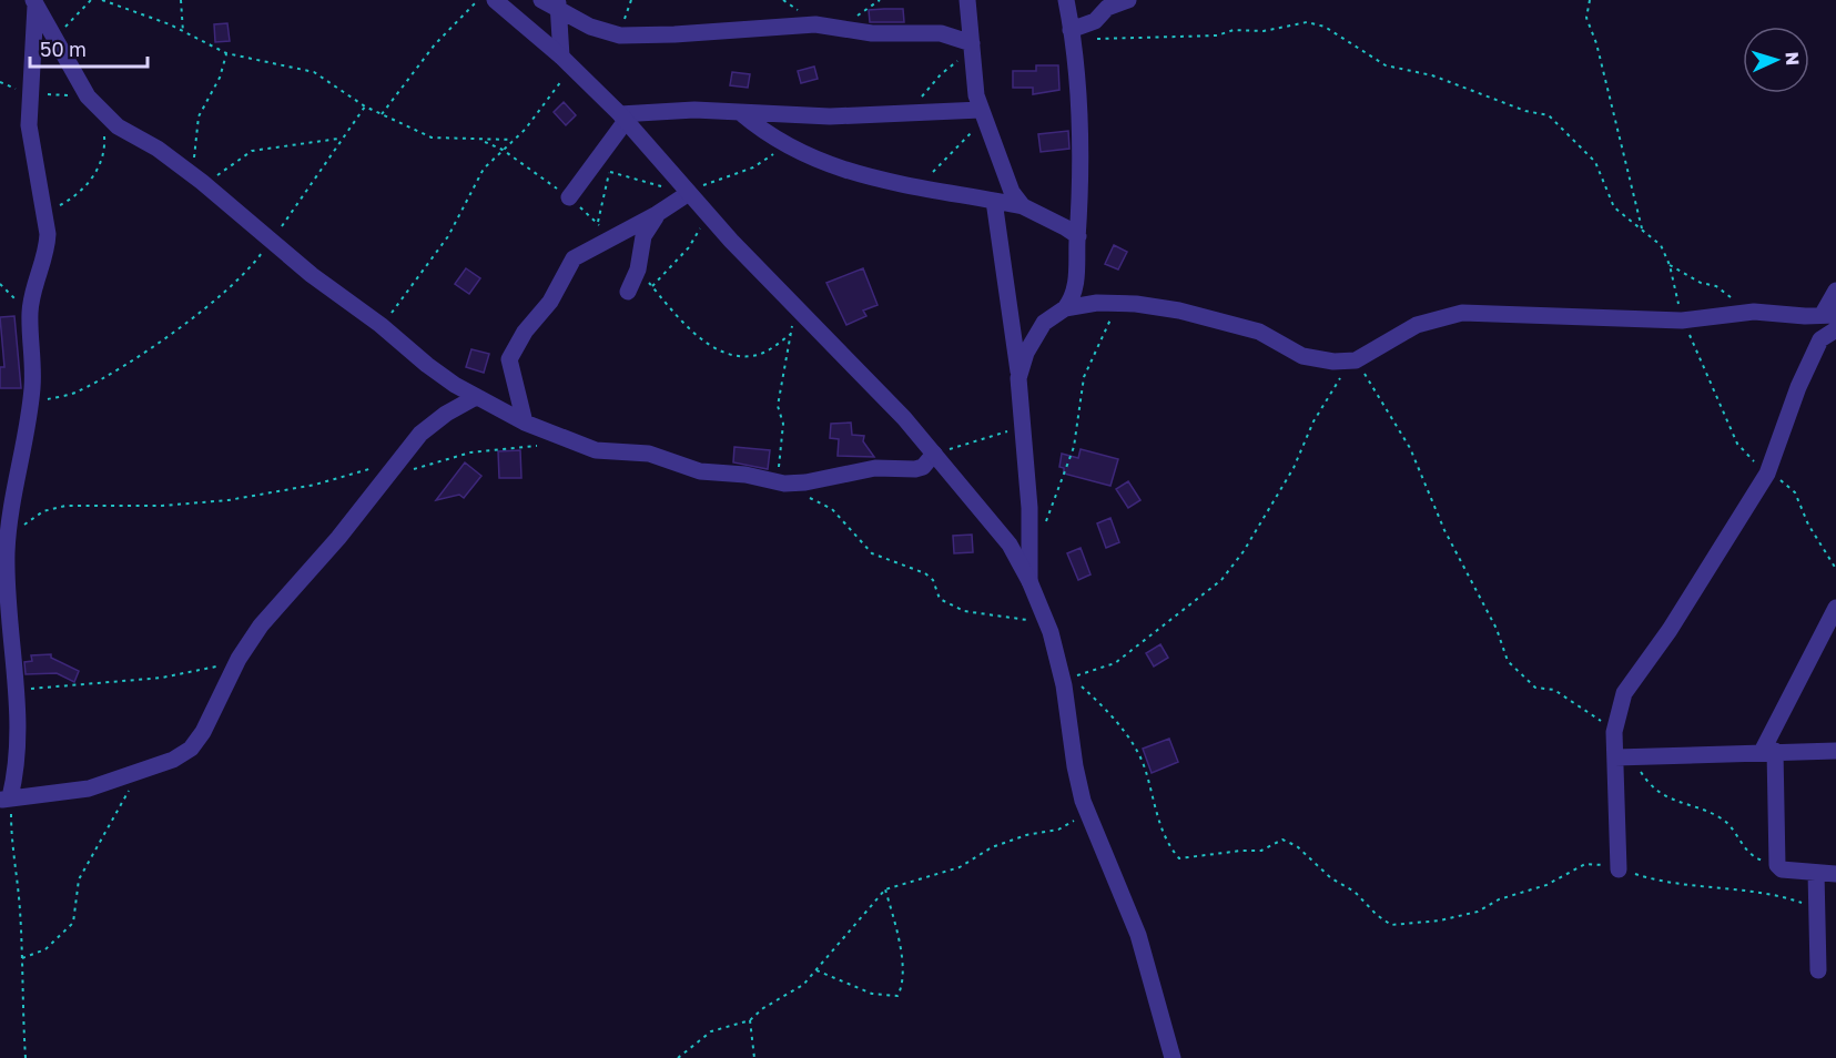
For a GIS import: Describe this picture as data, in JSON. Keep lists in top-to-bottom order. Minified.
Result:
{"scale_bar":"50 m","north":"right"}
